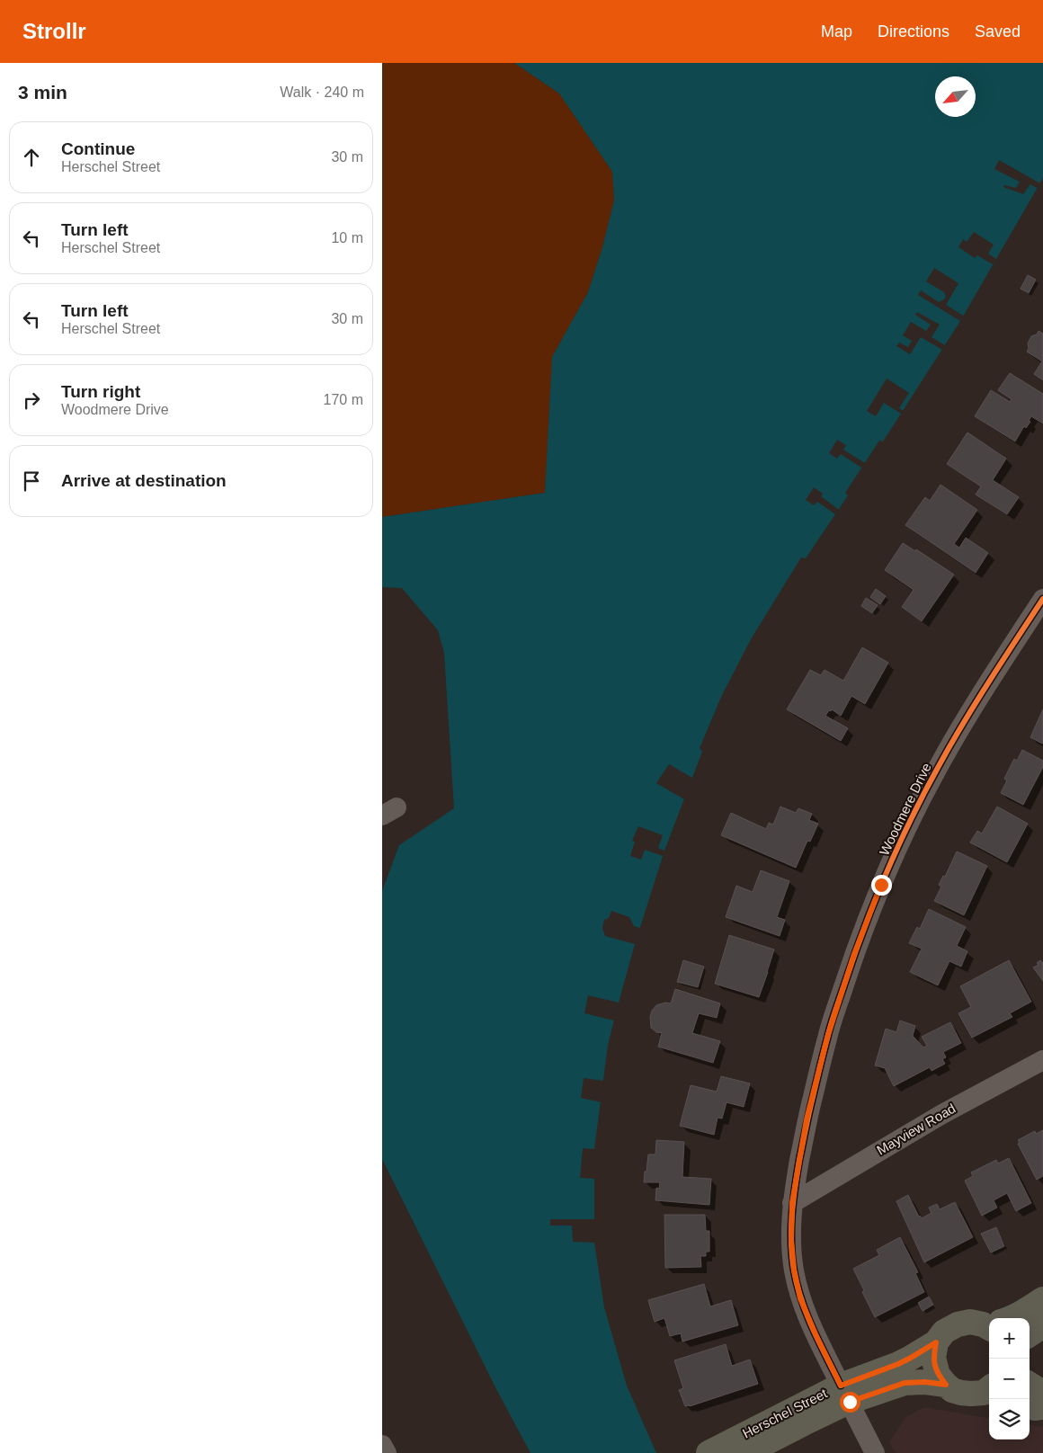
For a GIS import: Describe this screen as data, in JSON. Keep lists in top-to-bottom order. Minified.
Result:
{"streets":{"main road":["Herschel Street"],"street":["Woodmere Drive","Mayview Road"]},"crossings":[["Woodmere Drive","Mayview Road"],["Woodmere Drive","Herschel Street"]],"north":"bottom left","page":{"header":"Strollr","nav":["Map","Directions","Saved"],"heading":["3 min","Walk · 240 m"],"list":[["Continue","Herschel Street","30 m"],["Turn left","Herschel Street","10 m"],["Turn left","Herschel Street","30 m"],["Turn right","Woodmere Drive","170 m"],"Arrive at destination"],"map_buttons":["+","−"]}}
